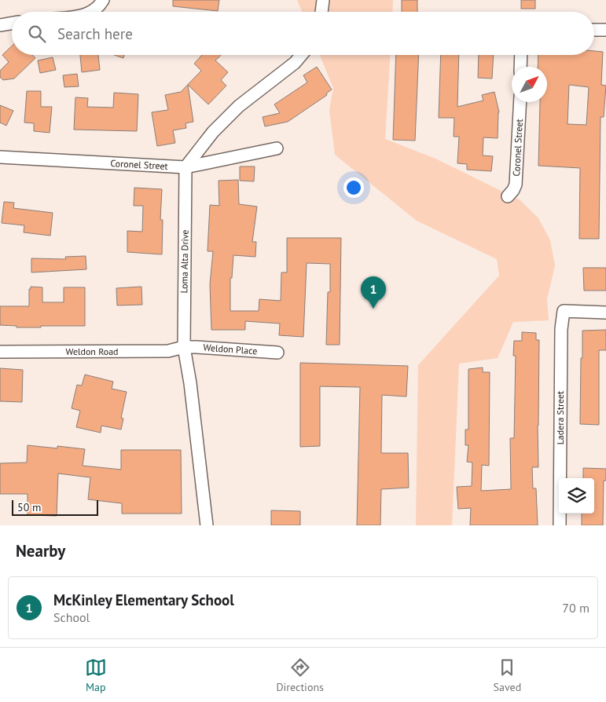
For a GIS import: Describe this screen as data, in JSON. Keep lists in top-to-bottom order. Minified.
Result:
{"streets":{"street":["Coronel Street","Loma Alta Drive","Weldon Place","Weldon Road","Ladera Street"]},"crossings":[["Coronel Street","Loma Alta Drive"],["Loma Alta Drive","Weldon Place"],["Loma Alta Drive","Weldon Road"],["Weldon Place","Weldon Road"]],"scale_bar":"50 m","north":"top right","page":{"search":"Search here","pins":"1","scale":"50 m","heading":"Nearby","list":[{"mark":"1","name":"McKinley Elementary School","note":"School","value":"70 m"}],"nav":["Map","Directions","Saved"]}}
